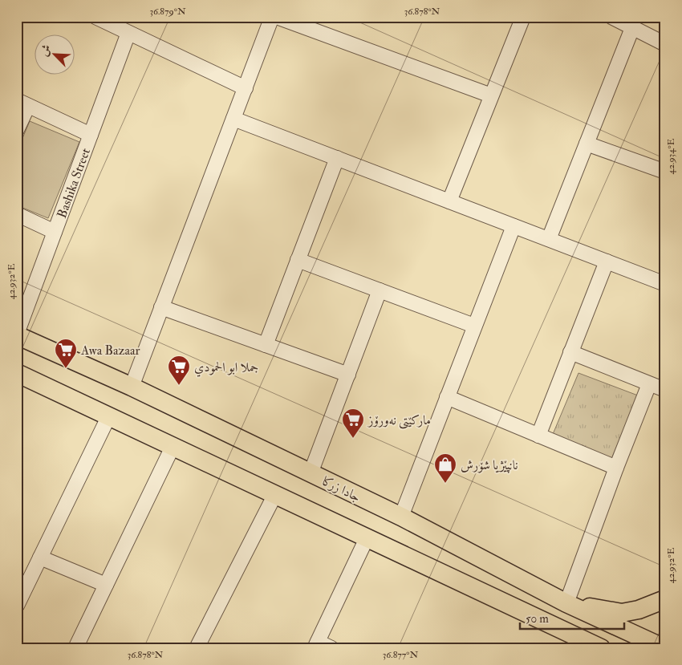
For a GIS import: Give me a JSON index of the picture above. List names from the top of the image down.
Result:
{
  "streets": {
    "main road": ["جادا زرکا"],
    "street": ["Bashika Street"]
  },
  "crossings": [
    ["Bashika Street", "جادا زرکا"]
  ],
  "places": {
    "supermarket": ["Awa Bazaar", "جملا ابو الحمودي", "مارکێتی نەورۆز"],
    "shop": ["نانپێژیا شۆرش"]
  },
  "scale_bar": "50 m",
  "north": "top left",
  "coordinates": [
    "36.879°N",
    "36.878°N",
    "42.934°E",
    "42.932°E",
    "36.877°N"
  ]
}
